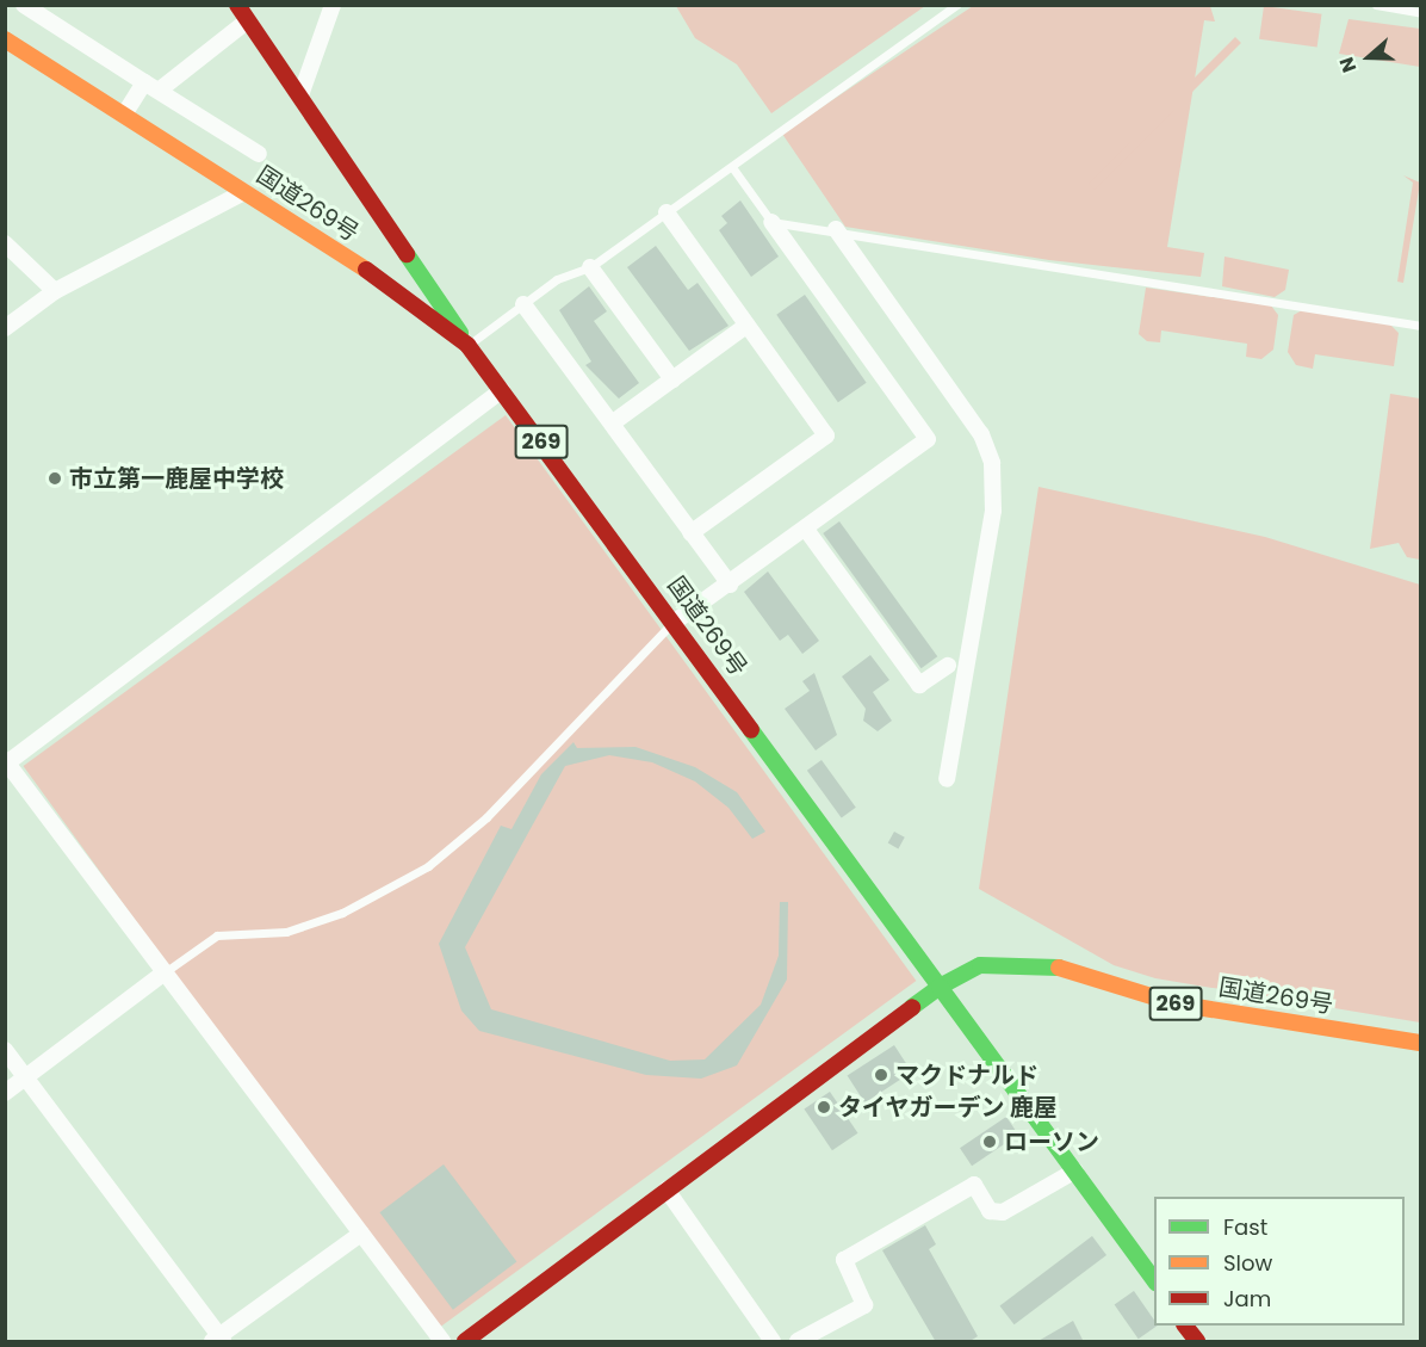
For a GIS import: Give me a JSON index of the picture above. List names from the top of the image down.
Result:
{
  "streets": {
    "main road": ["国道269号", "269"]
  },
  "places": [
    "市立第一鹿屋中学校",
    "マクドナルド",
    "タイヤガーデン 鹿屋",
    "ローソン"
  ],
  "legend": ["Fast", "Slow", "Jam"],
  "north": "left"
}
